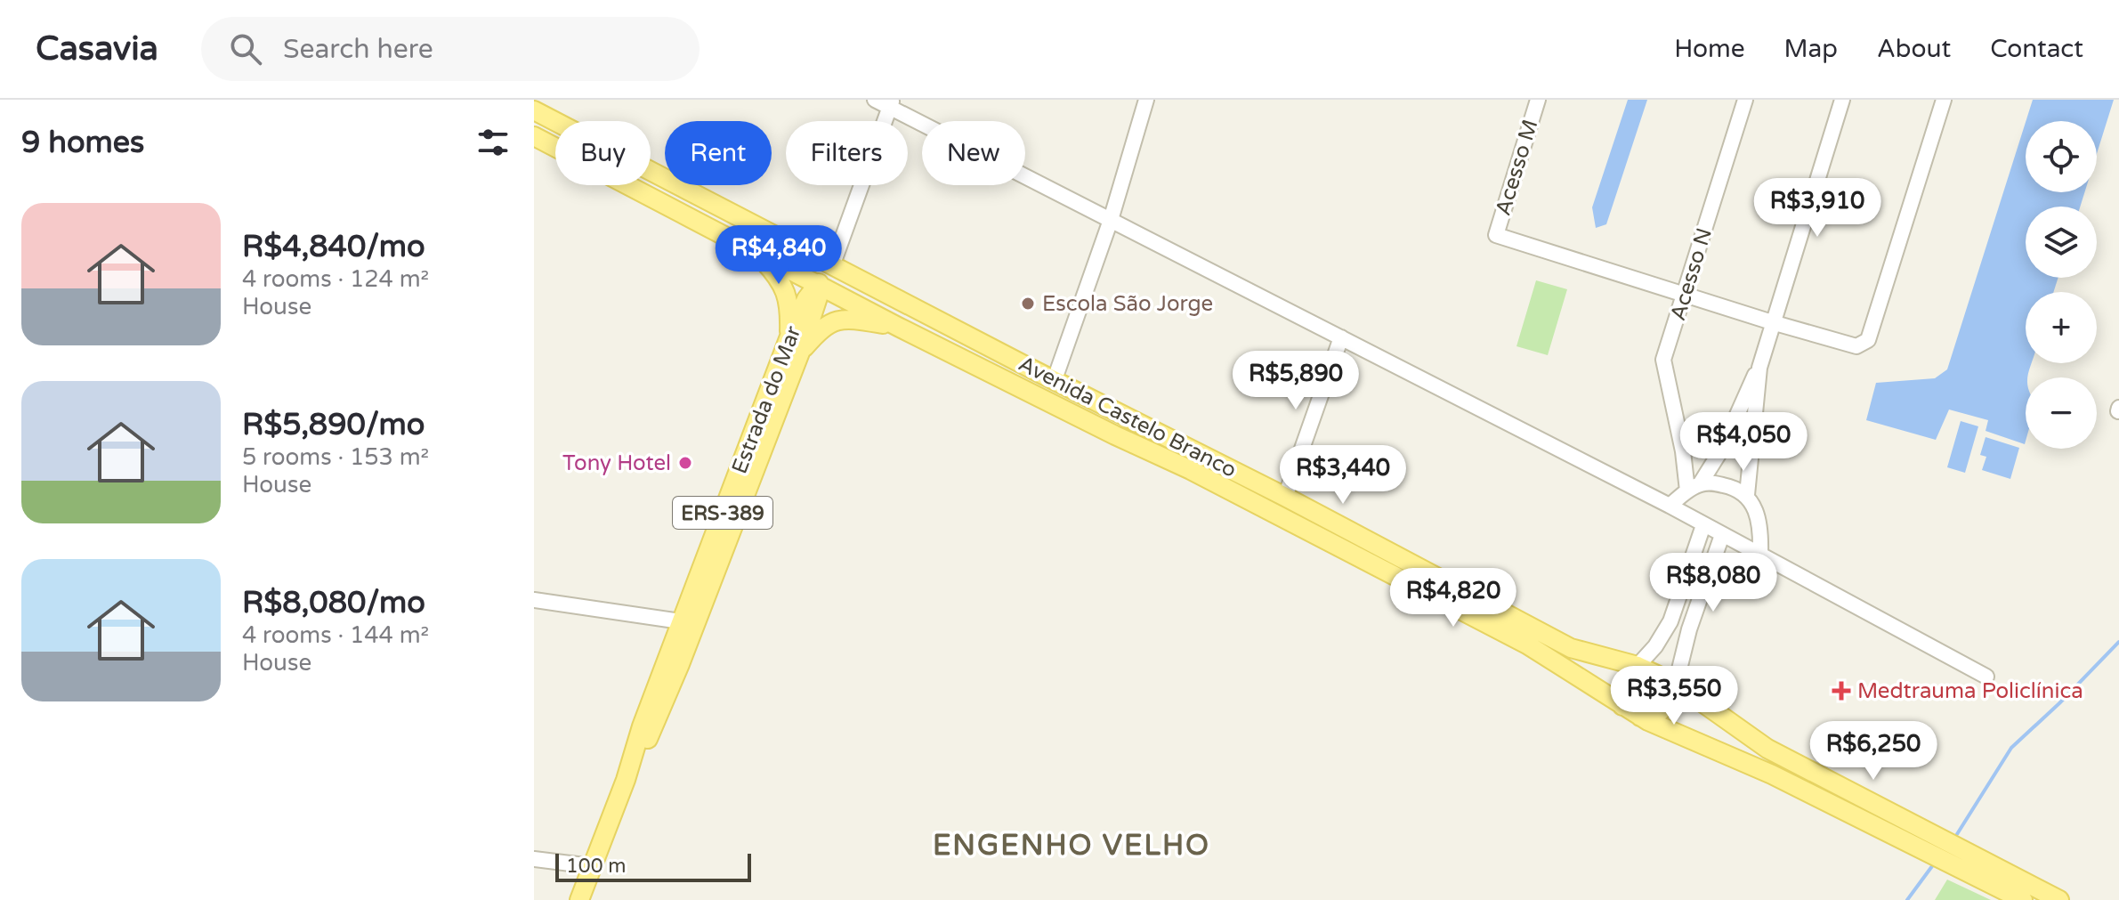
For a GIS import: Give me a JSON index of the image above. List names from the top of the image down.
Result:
{
  "streets": {
    "main road": ["Estrada do Mar", "Avenida Castelo Branco", "ERS-389"],
    "street": ["Acesso M", "Acesso N"]
  },
  "crossings": [
    ["Acesso M", "Acesso N"],
    ["Estrada do Mar", "Avenida Castelo Branco"]
  ],
  "districts": ["ENGENHO VELHO"],
  "places": {
    "other": ["Escola São Jorge", "Tony Hotel"],
    "health": ["Medtrauma Policlínica"]
  },
  "scale_bar": "100 m",
  "page": {
    "header": "Casavia",
    "search": "Search here",
    "nav": [
      "Home",
      "Map",
      "About",
      "Contact"
    ],
    "heading": "9 homes",
    "map_buttons": ["+", "−"],
    "chip": [
      "Buy",
      "Rent",
      "Filters",
      "New"
    ],
    "price": [
      "R$3,910",
      "R$4,840",
      "R$5,890",
      "R$4,050",
      "R$3,440",
      "R$8,080",
      "R$4,820",
      "R$3,550",
      "R$6,250"
    ],
    "list": [
      {
        "name": "R$4,840/mo",
        "note": "4 rooms · 124 m² · House"
      },
      {
        "name": "R$5,890/mo",
        "note": "5 rooms · 153 m² · House"
      },
      {
        "name": "R$8,080/mo",
        "note": "4 rooms · 144 m² · House"
      }
    ],
    "scale": "100 m"
  }
}
